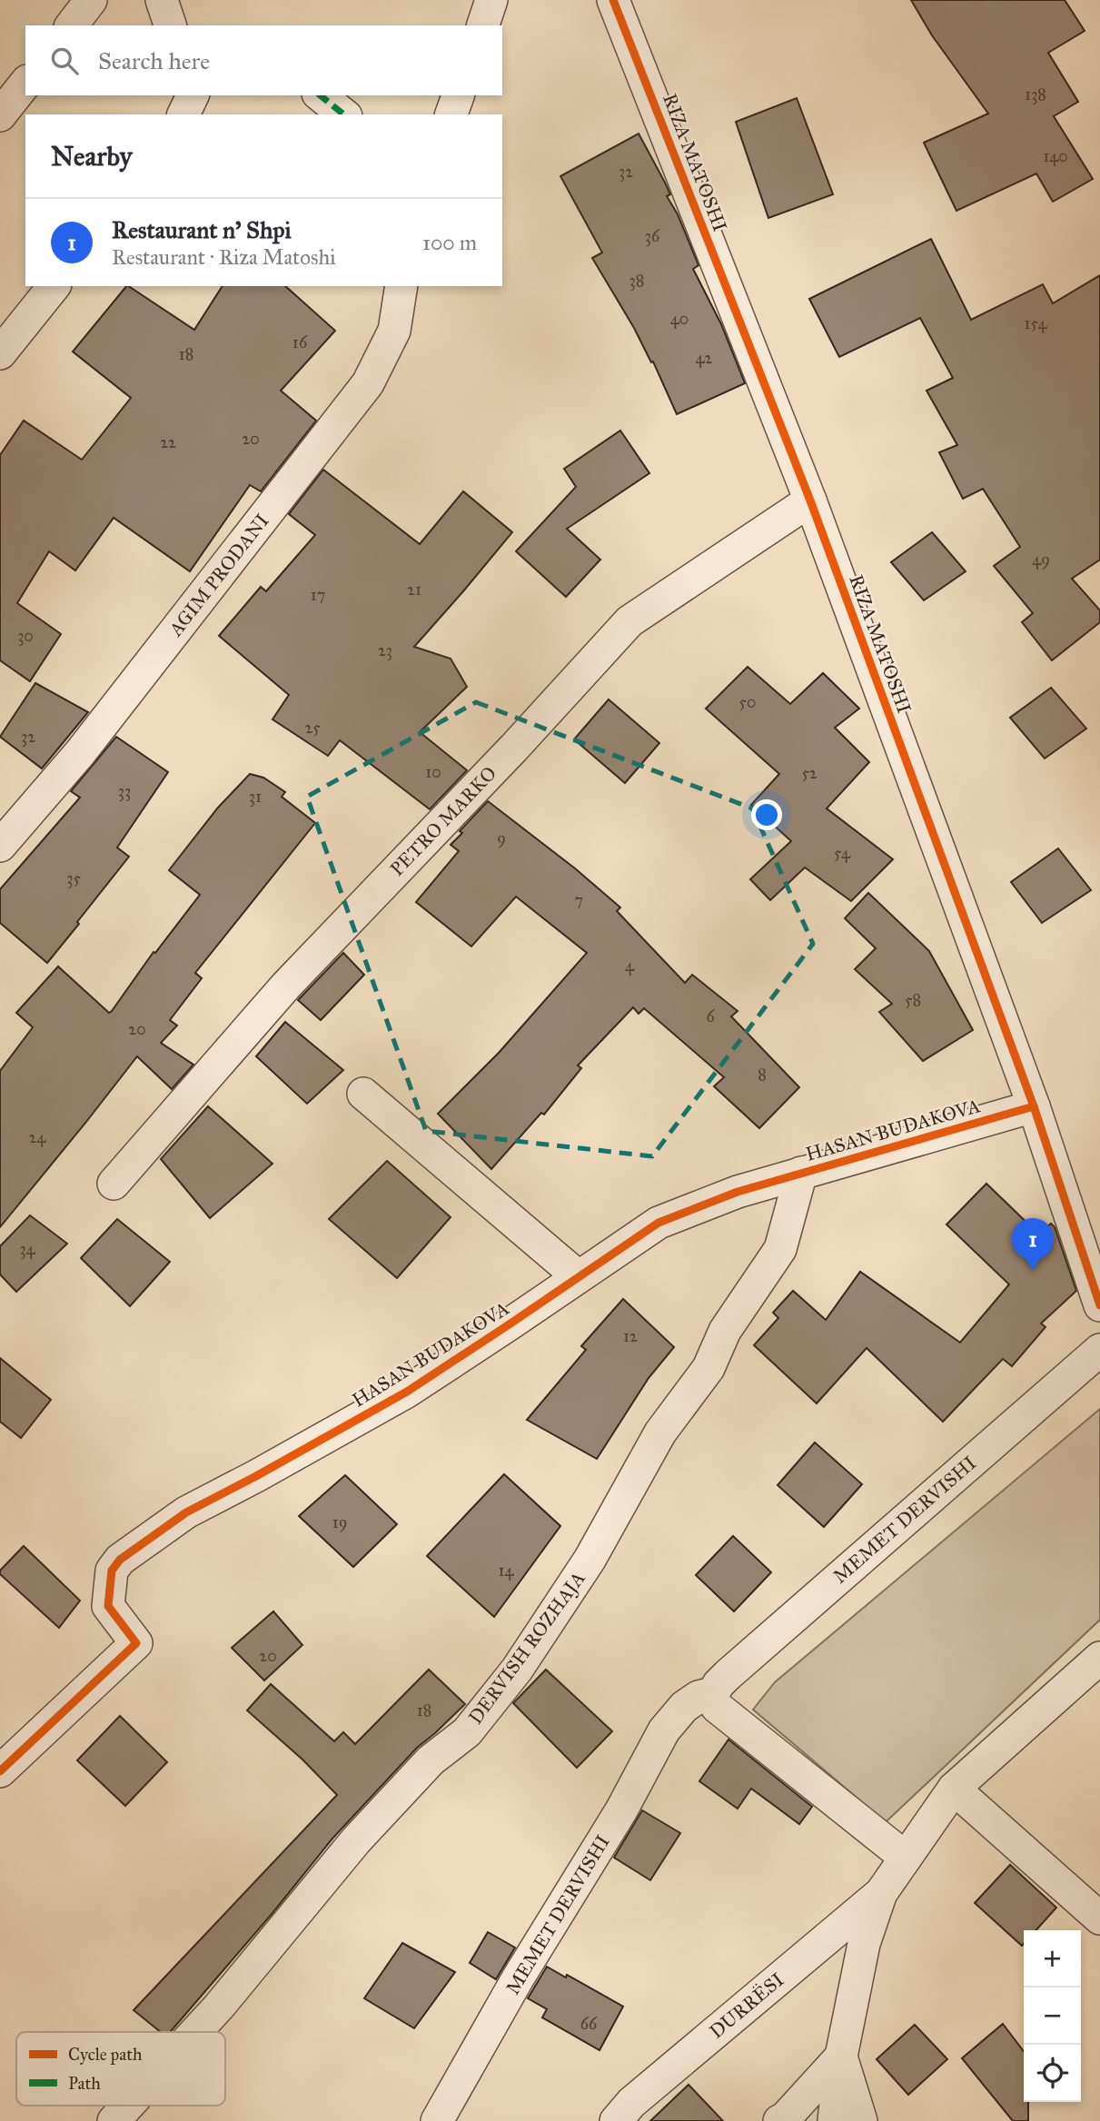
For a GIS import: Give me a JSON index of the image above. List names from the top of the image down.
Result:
{
  "streets": {
    "street": [
      "RIZA MATOSHI",
      "AGIM PRODANI",
      "PETRO MARKO",
      "HASAN BUDAKOVA",
      "MEMET DERVISHI",
      "DERVISH ROZHAJA",
      "DURRËSI"
    ]
  },
  "crossings": [
    ["RIZA MATOSHI", "PETRO MARKO"],
    ["RIZA MATOSHI", "HASAN BUDAKOVA"],
    ["HASAN BUDAKOVA", "DERVISH ROZHAJA"]
  ],
  "house_numbers": [
    "138",
    "140",
    "32",
    "36",
    "38",
    "40",
    "154",
    "16",
    "18",
    "42",
    "20",
    "22",
    "49",
    "21",
    "17",
    "30",
    "23",
    "50",
    "25",
    "32",
    "10",
    "52",
    "33",
    "31",
    "9",
    "54",
    "35",
    "7",
    "4",
    "58",
    "6",
    "20",
    "8",
    "24",
    "34",
    "12",
    "19",
    "14",
    "20",
    "18",
    "66"
  ],
  "legend": ["Cycle path", "Path"],
  "page": {
    "search": "Search here",
    "heading": "Nearby",
    "list": [
      {
        "mark": "1",
        "name": "Restaurant n' Shpi",
        "note": "Restaurant · Riza Matoshi",
        "value": "100 m"
      }
    ],
    "pins": "1",
    "map_buttons": ["+", "−"]
  }
}
